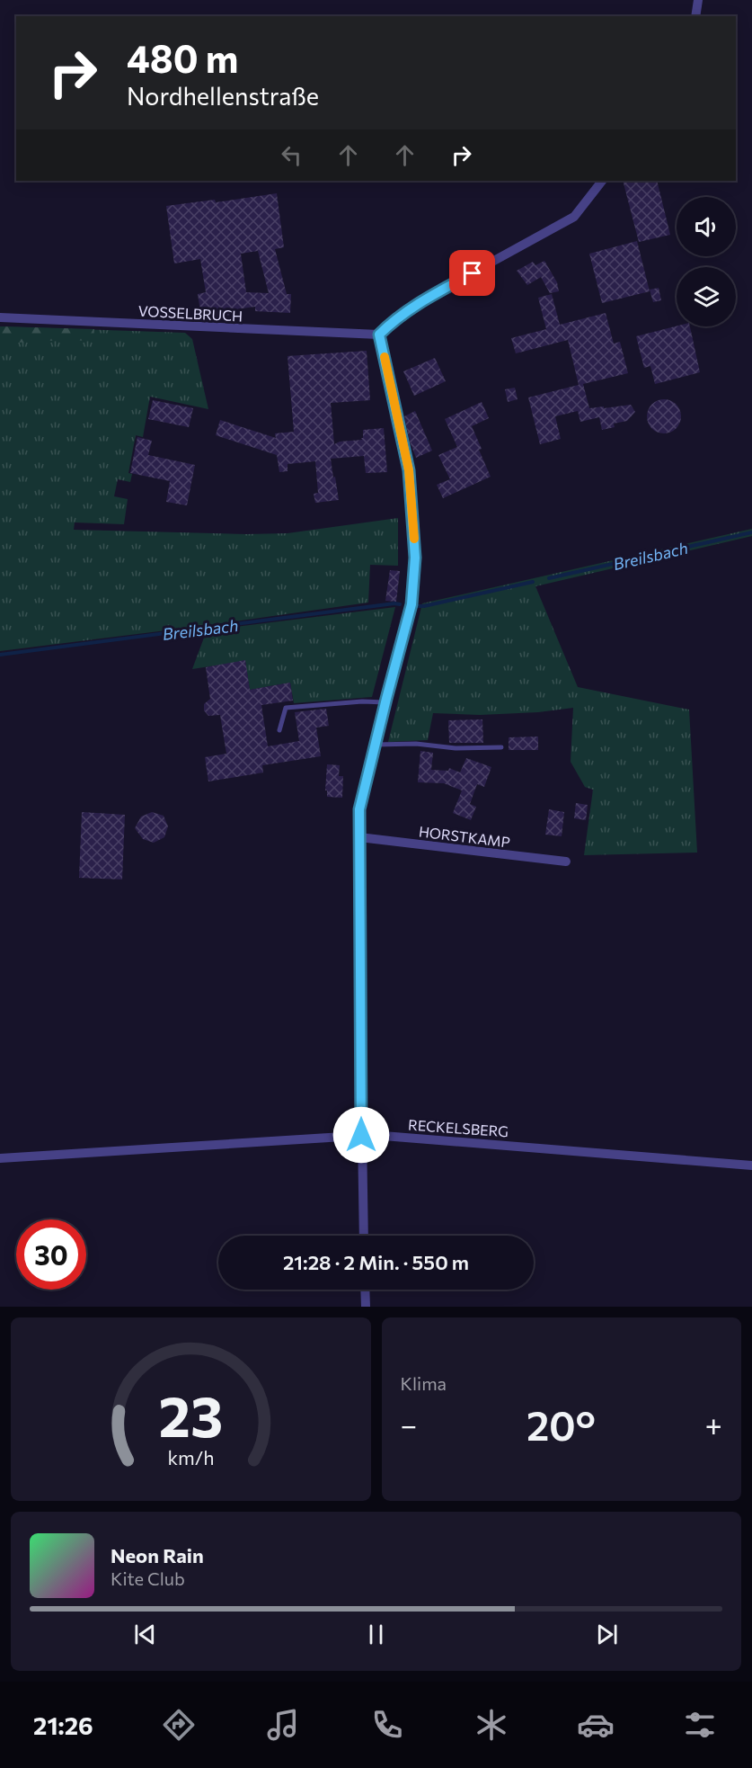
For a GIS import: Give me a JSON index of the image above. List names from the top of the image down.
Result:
{
  "streets": {
    "street": ["VOSSELBRUCH", "HORSTKAMP", "RECKELSBERG"]
  },
  "water": ["Breilsbach"],
  "page": {
    "turn": ["480 m", "Nordhellenstraße"],
    "limit": "30",
    "trip": "21:28 · 2 Min. · 550 m",
    "tile": "Klima",
    "heat": ["−", "20°", "+"],
    "song": ["Neon Rain", "Kite Club"],
    "tabs": "21:26",
    "gauge": ["23", "km/h"]
  }
}
